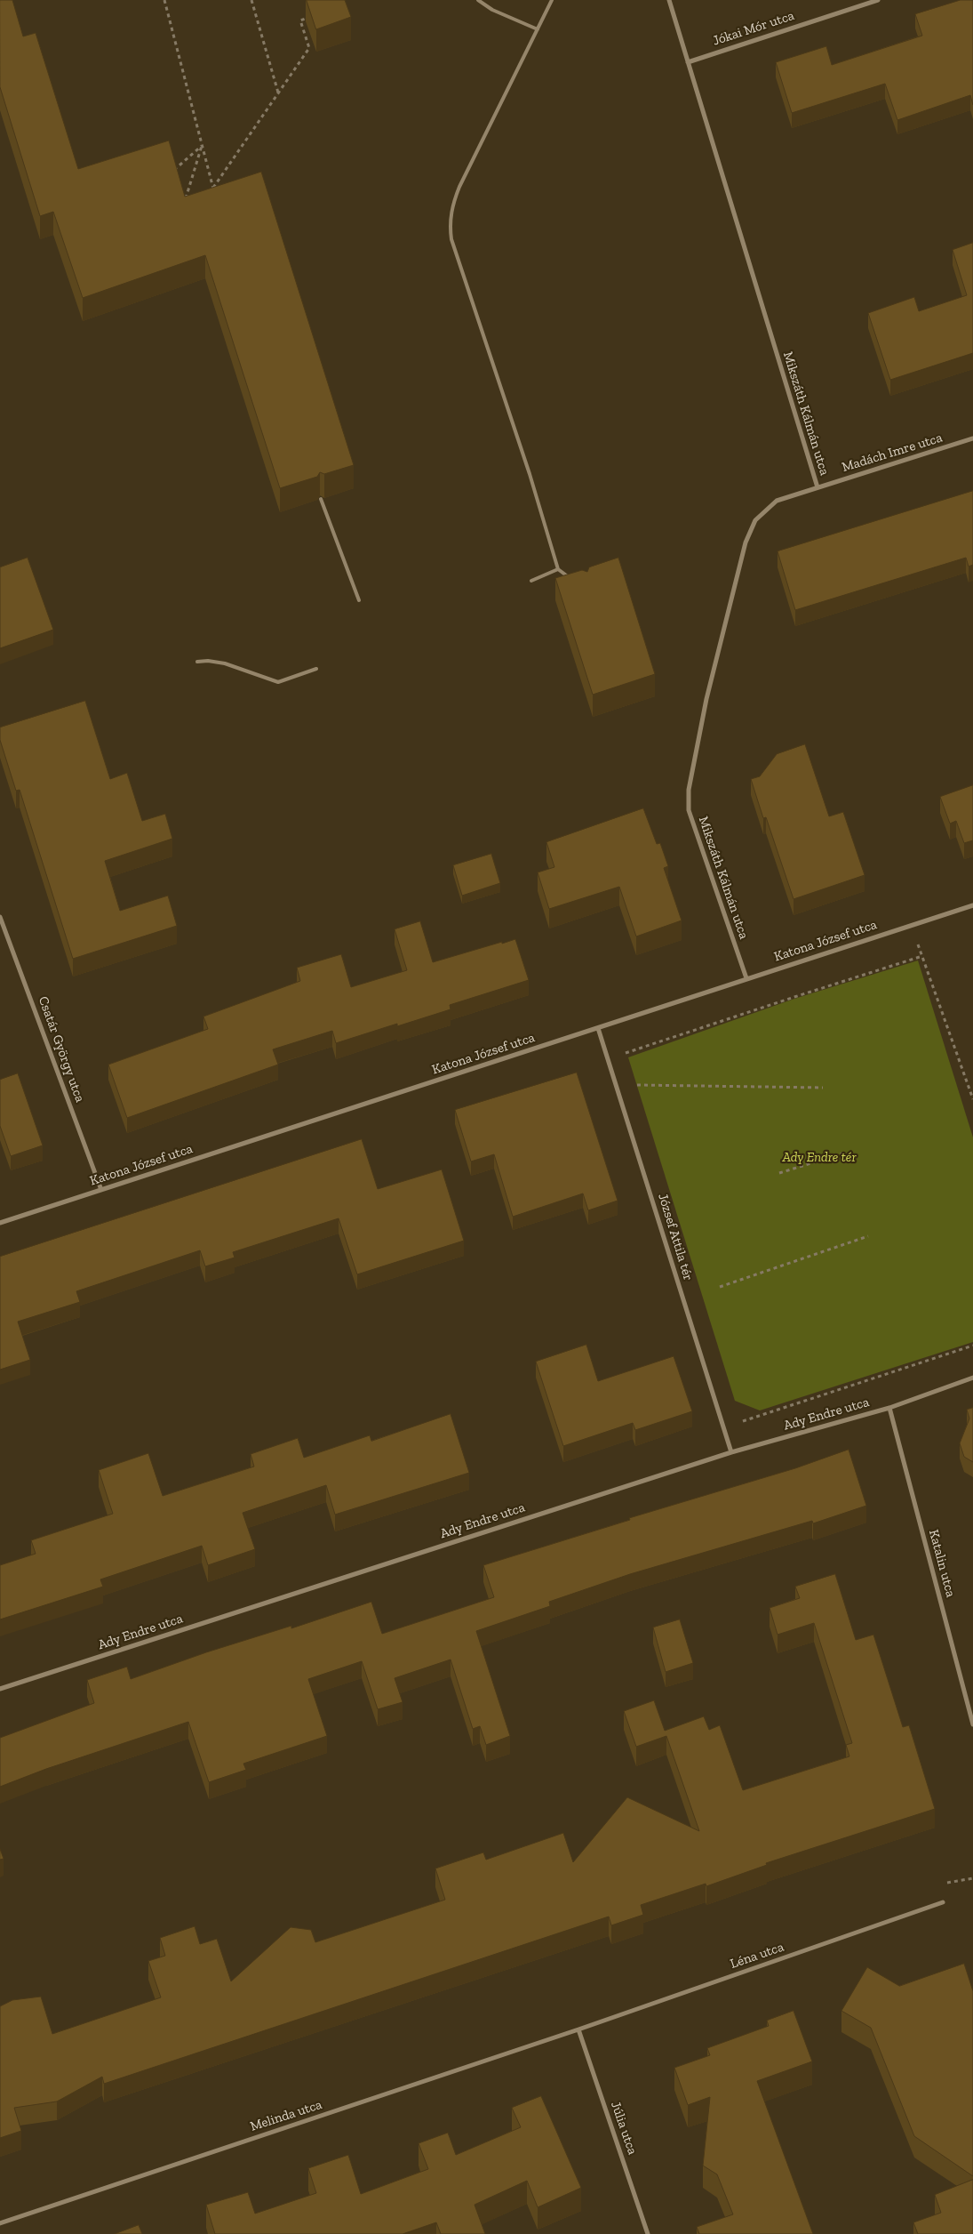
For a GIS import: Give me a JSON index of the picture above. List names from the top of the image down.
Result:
{
  "streets": {
    "street": [
      "Jókai Mór utca",
      "Mikszáth Kálmán utca",
      "Madách Imre utca",
      "Katona József utca",
      "Csatár György utca",
      "József Attila tér",
      "Ady Endre utca",
      "Katalin utca",
      "Léna utca",
      "Melinda utca",
      "Júlia utca"
    ]
  },
  "crossings": [
    ["Jókai Mór utca", "Mikszáth Kálmán utca"],
    ["Mikszáth Kálmán utca", "Madách Imre utca"],
    ["Mikszáth Kálmán utca", "Katona József utca"],
    ["Katona József utca", "Csatár György utca"],
    ["Katona József utca", "József Attila tér"],
    ["József Attila tér", "Ady Endre utca"],
    ["Ady Endre utca", "Katalin utca"],
    ["Léna utca", "Melinda utca"],
    ["Léna utca", "Júlia utca"],
    ["Melinda utca", "Júlia utca"]
  ],
  "parks": ["Ady Endre tér"]
}
